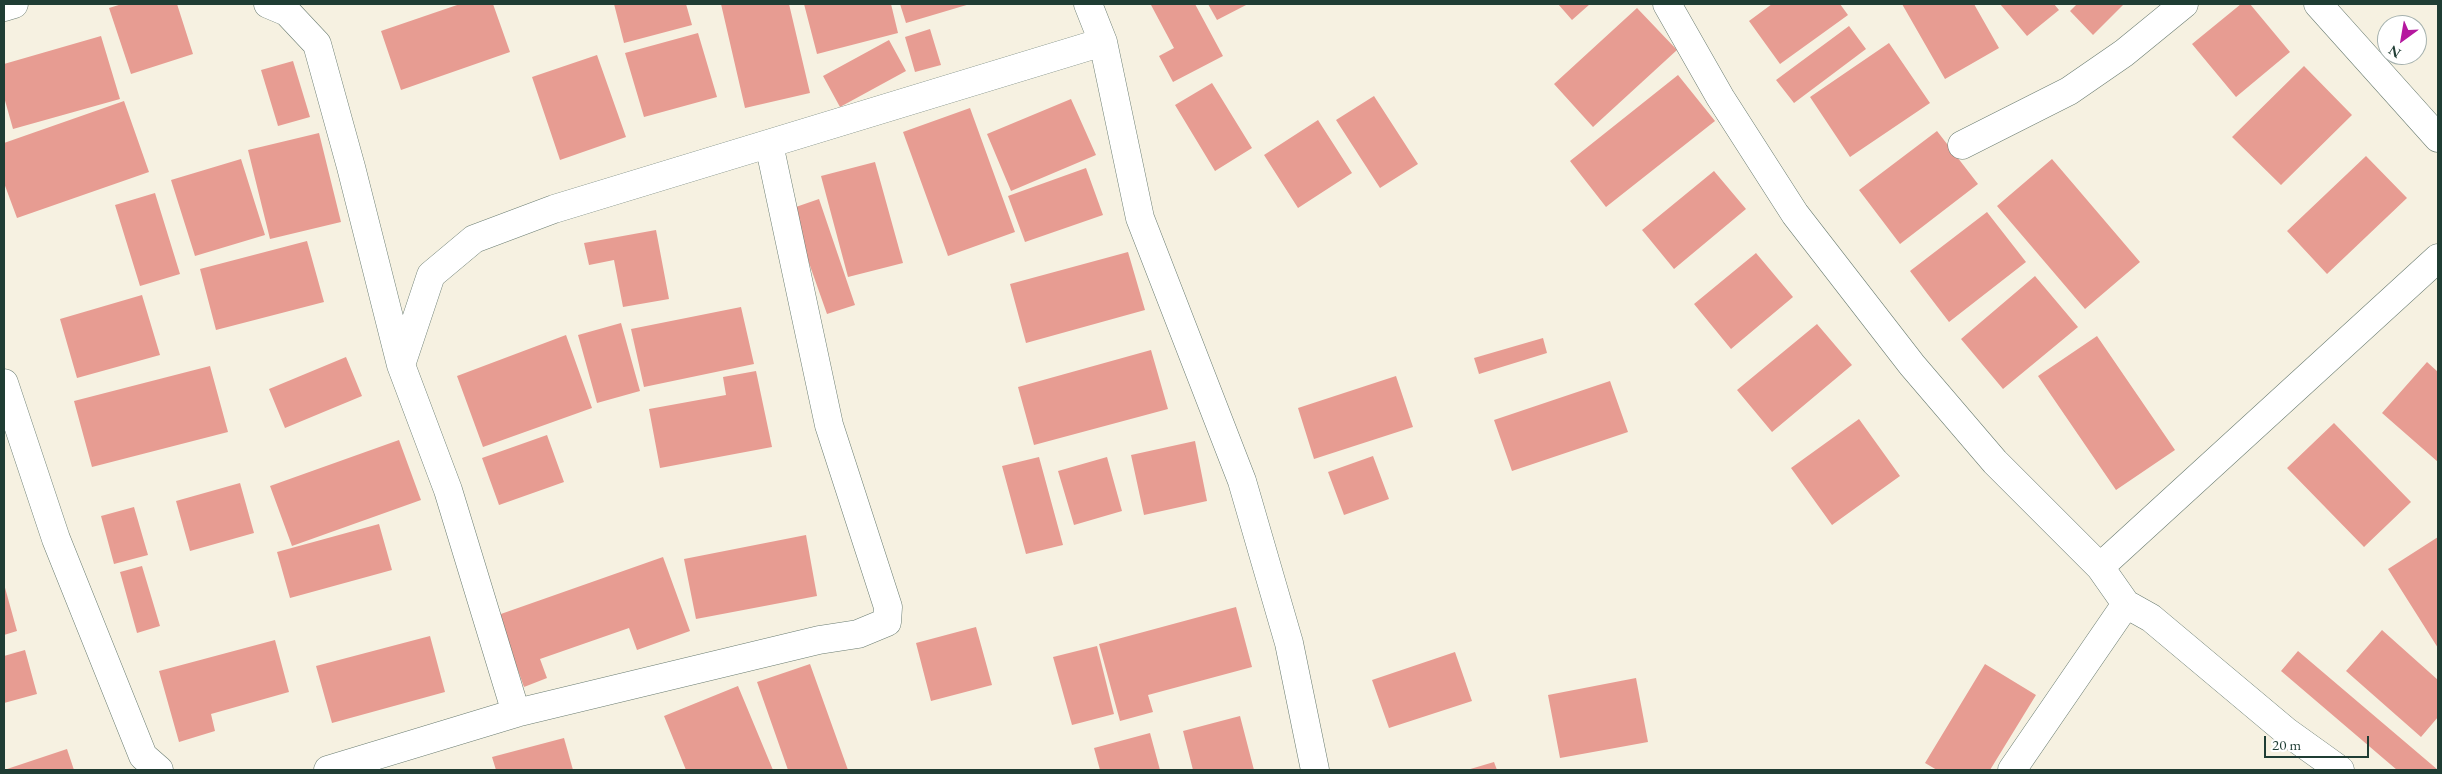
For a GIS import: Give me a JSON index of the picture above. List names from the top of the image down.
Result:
{
  "scale_bar": "20 m",
  "north": "bottom left"
}
